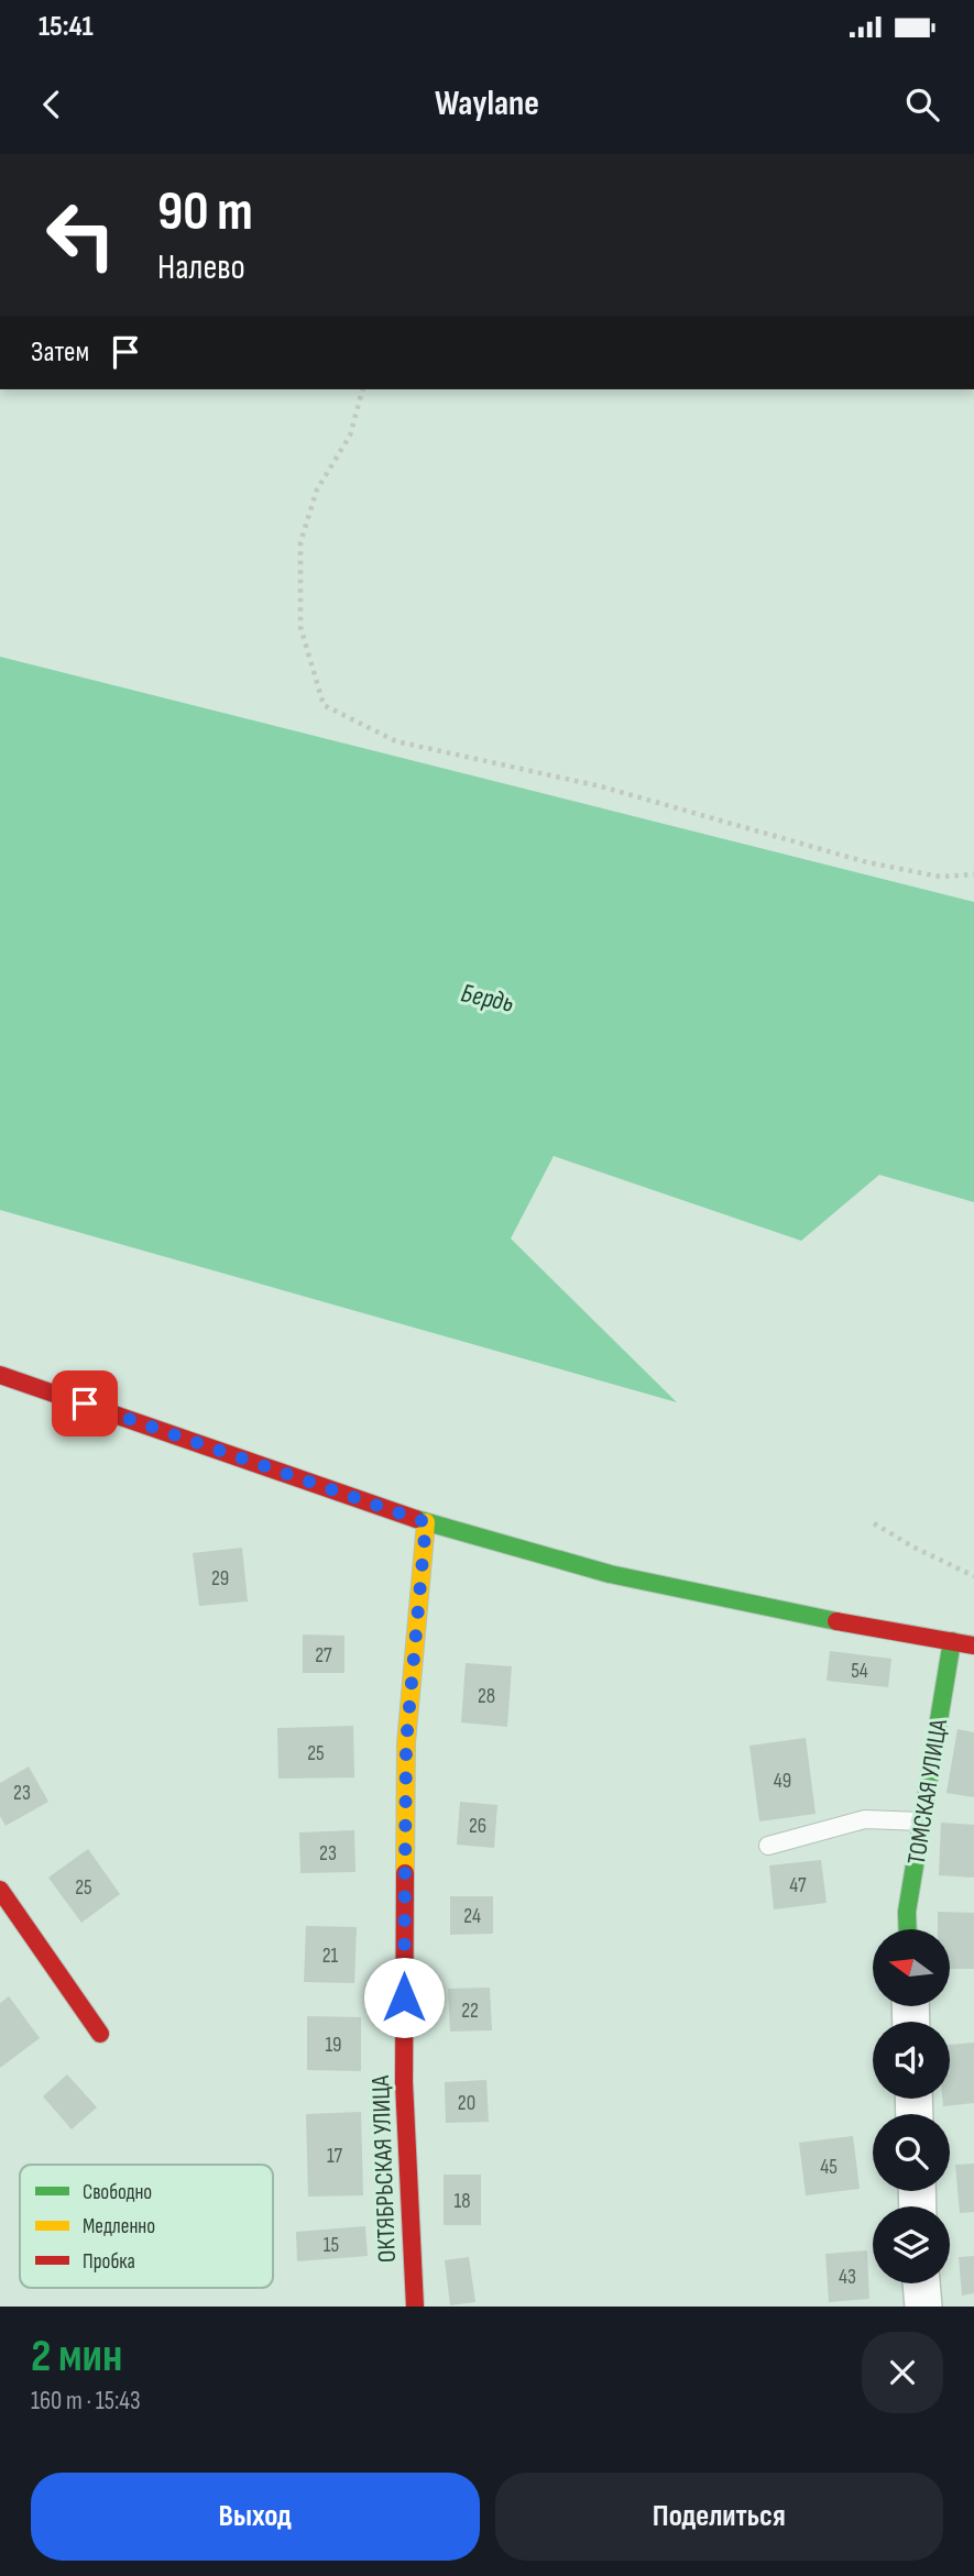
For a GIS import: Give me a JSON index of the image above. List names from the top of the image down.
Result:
{
  "streets": {
    "street": ["ТОМСКАЯ УЛИЦА", "ОКТЯБРЬСКАЯ УЛИЦА"]
  },
  "water": ["Бердь"],
  "house_numbers": [
    "29",
    "27",
    "54",
    "28",
    "25",
    "49",
    "23",
    "26",
    "23",
    "47",
    "25",
    "24",
    "21",
    "22",
    "19",
    "20",
    "17",
    "45",
    "18",
    "15",
    "43"
  ],
  "legend": ["Свободно", "Медленно", "Пробка"],
  "north": "left",
  "page": {
    "status": "15:41",
    "header": "Waylane",
    "turn": ["90 m", "Налево"],
    "then": "Затем",
    "heading": ["2 мин", "160 m · 15:43"],
    "buttons": ["Выход", "Поделиться"]
  }
}
